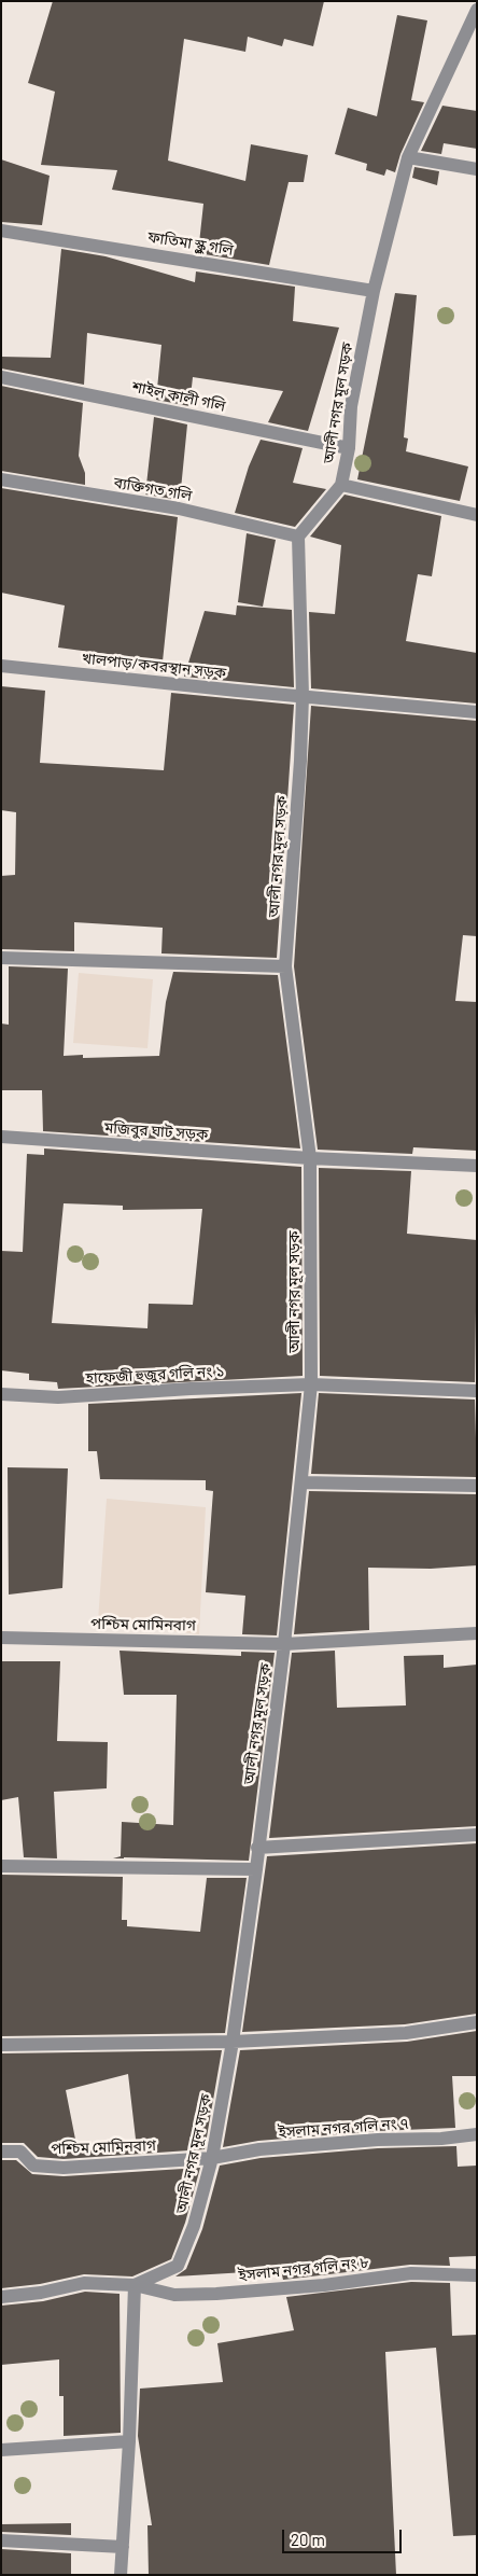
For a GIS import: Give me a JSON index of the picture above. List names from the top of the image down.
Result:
{
  "streets": {
    "street": [
      "ফাতিমা স্কুল গলি",
      "শাইল কালী গলি",
      "আলী নগর মূল সড়ক",
      "ব্যক্তিগত গলি",
      "খালপাড়/কবরস্থান সড়ক",
      "মজিবুর ঘাট সড়ক",
      "হাফেজী হুজুর গলি নং ১",
      "পশ্চিম মোমিনবাগ",
      "ইসলাম নগর গলি নং ৭",
      "ইসলাম নগর গলি নং ৮"
    ]
  },
  "crossings": [
    ["ফাতিমা স্কুল গলি", "আলী নগর মূল সড়ক"],
    ["শাইল কালী গলি", "আলী নগর মূল সড়ক"],
    ["আলী নগর মূল সড়ক", "ব্যক্তিগত গলি"],
    ["আলী নগর মূল সড়ক", "খালপাড়/কবরস্থান সড়ক"],
    ["আলী নগর মূল সড়ক", "মজিবুর ঘাট সড়ক"],
    ["আলী নগর মূল সড়ক", "হাফেজী হুজুর গলি নং ১"],
    ["আলী নগর মূল সড়ক", "পশ্চিম মোমিনবাগ"],
    ["আলী নগর মূল সড়ক", "ইসলাম নগর গলি নং ৭"],
    ["আলী নগর মূল সড়ক", "ইসলাম নগর গলি নং ৮"],
    ["পশ্চিম মোমিনবাগ", "ইসলাম নগর গলি নং ৭"]
  ],
  "scale_bar": "20 m"
}
